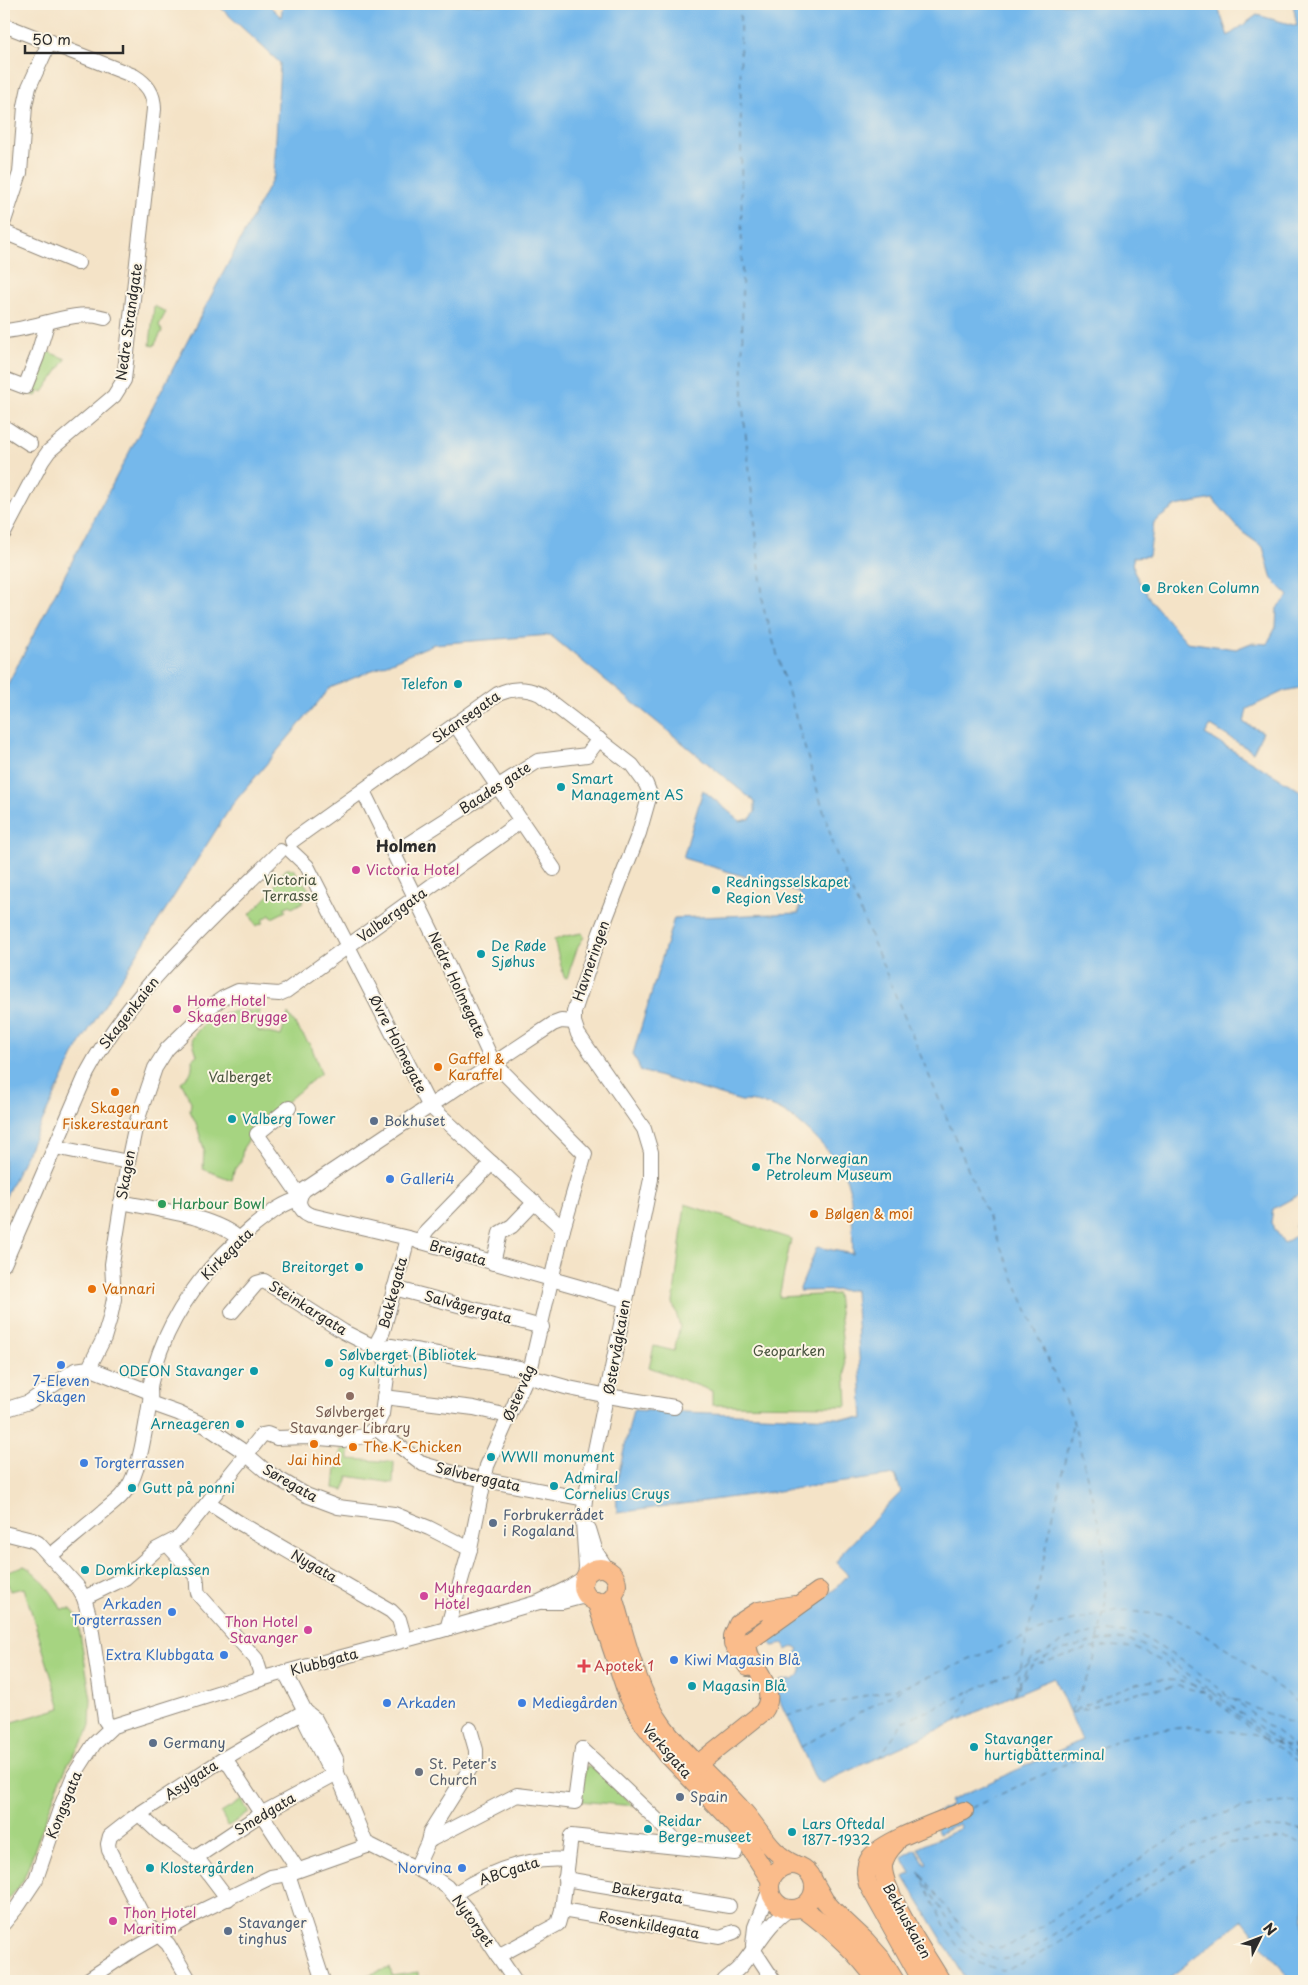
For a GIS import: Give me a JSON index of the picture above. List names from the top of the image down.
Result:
{
  "streets": {
    "main road": ["Verksgata", "Bekhuskaien"],
    "street": [
      "Nedre Strandgate",
      "Skansegata",
      "Baades gate",
      "Valberggata",
      "Havneringen",
      "Nedre Holmegate",
      "Skagenkaien",
      "Øvre Holmegate",
      "Skagen",
      "Breigata",
      "Kirkegata",
      "Bakkegata",
      "Salvågergata",
      "Steinkargata",
      "Østervågkaien",
      "Østervåg",
      "Sølvberggata",
      "Søregata",
      "Nygata",
      "Klubbgata",
      "Asylgata",
      "Kongsgata",
      "Smedgata",
      "ABCgata",
      "Bakergata",
      "Nytorget",
      "Rosenkildegata"
    ]
  },
  "crossings": [
    ["Skansegata", "Baades gate"],
    ["Skansegata", "Havneringen"],
    ["Skansegata", "Nedre Holmegate"],
    ["Skansegata", "Skagenkaien"],
    ["Skansegata", "Øvre Holmegate"],
    ["Baades gate", "Nedre Holmegate"],
    ["Valberggata", "Nedre Holmegate"],
    ["Valberggata", "Øvre Holmegate"],
    ["Valberggata", "Skagen"],
    ["Havneringen", "Kirkegata"],
    ["Havneringen", "Østervågkaien"],
    ["Nedre Holmegate", "Kirkegata"],
    ["Nedre Holmegate", "Østervåg"],
    ["Skagenkaien", "Øvre Holmegate"],
    ["Øvre Holmegate", "Kirkegata"],
    ["Øvre Holmegate", "Bakkegata"],
    ["Øvre Holmegate", "Østervåg"],
    ["Skagen", "Søregata"],
    ["Breigata", "Kirkegata"],
    ["Breigata", "Bakkegata"],
    ["Breigata", "Østervågkaien"],
    ["Breigata", "Østervåg"],
    ["Kirkegata", "Østervågkaien"],
    ["Kirkegata", "Søregata"],
    ["Bakkegata", "Salvågergata"],
    ["Bakkegata", "Steinkargata"],
    ["Salvågergata", "Østervåg"],
    ["Steinkargata", "Østervågkaien"],
    ["Steinkargata", "Østervåg"],
    ["Østervågkaien", "Sølvberggata"],
    ["Østervågkaien", "Klubbgata"],
    ["Østervågkaien", "Verksgata"],
    ["Østervåg", "Sølvberggata"],
    ["Østervåg", "Søregata"],
    ["Østervåg", "Klubbgata"],
    ["Nygata", "Klubbgata"],
    ["Klubbgata", "Verksgata"],
    ["Klubbgata", "Kongsgata"],
    ["ABCgata", "Nytorget"]
  ],
  "districts": ["Holmen"],
  "parks": ["Victoria Terrasse", "Valberget", "Geoparken"],
  "places": {
    "other": [
      "Broken Column",
      "Telefon",
      "Smart Management AS",
      "Victoria Hotel",
      "Redningsselskapet Region Vest",
      "De Røde Sjøhus",
      "Home Hotel Skagen Brygge",
      "Gaffel & Karaffel",
      "Skagen Fiskerestaurant",
      "Valberg Tower",
      "Bokhuset",
      "The Norwegian Petroleum Museum",
      "Galleri4",
      "Harbour Bowl",
      "Bølgen & moi",
      "Breitorget",
      "Vannari",
      "Sølvberget (Bibliotek og Kulturhus)",
      "7-Eleven Skagen",
      "ODEON Stavanger",
      "Sølvberget Stavanger Library",
      "Arneageren",
      "Jai hind",
      "The K-Chicken",
      "WWII monument",
      "Torgterrassen",
      "Admiral Cornelius Cruys",
      "Gutt på ponni",
      "Forbrukerrådet i Rogaland",
      "Domkirkeplassen",
      "Myhregaarden Hotel",
      "Arkaden Torgterrassen",
      "Thon Hotel Stavanger",
      "Extra Klubbgata",
      "Kiwi Magasin Blå",
      "Magasin Blå",
      "Arkaden",
      "Mediegården",
      "Germany",
      "Stavanger hurtigbåtterminal",
      "St. Peter's Church",
      "Spain",
      "Reidar Berge-museet",
      "Lars Oftedal 1877-1932",
      "Klostergården",
      "Norvina",
      "Thon Hotel Maritim",
      "Stavanger tinghus"
    ],
    "health": ["Apotek 1"]
  },
  "scale_bar": "50 m",
  "north": "top right"
}
